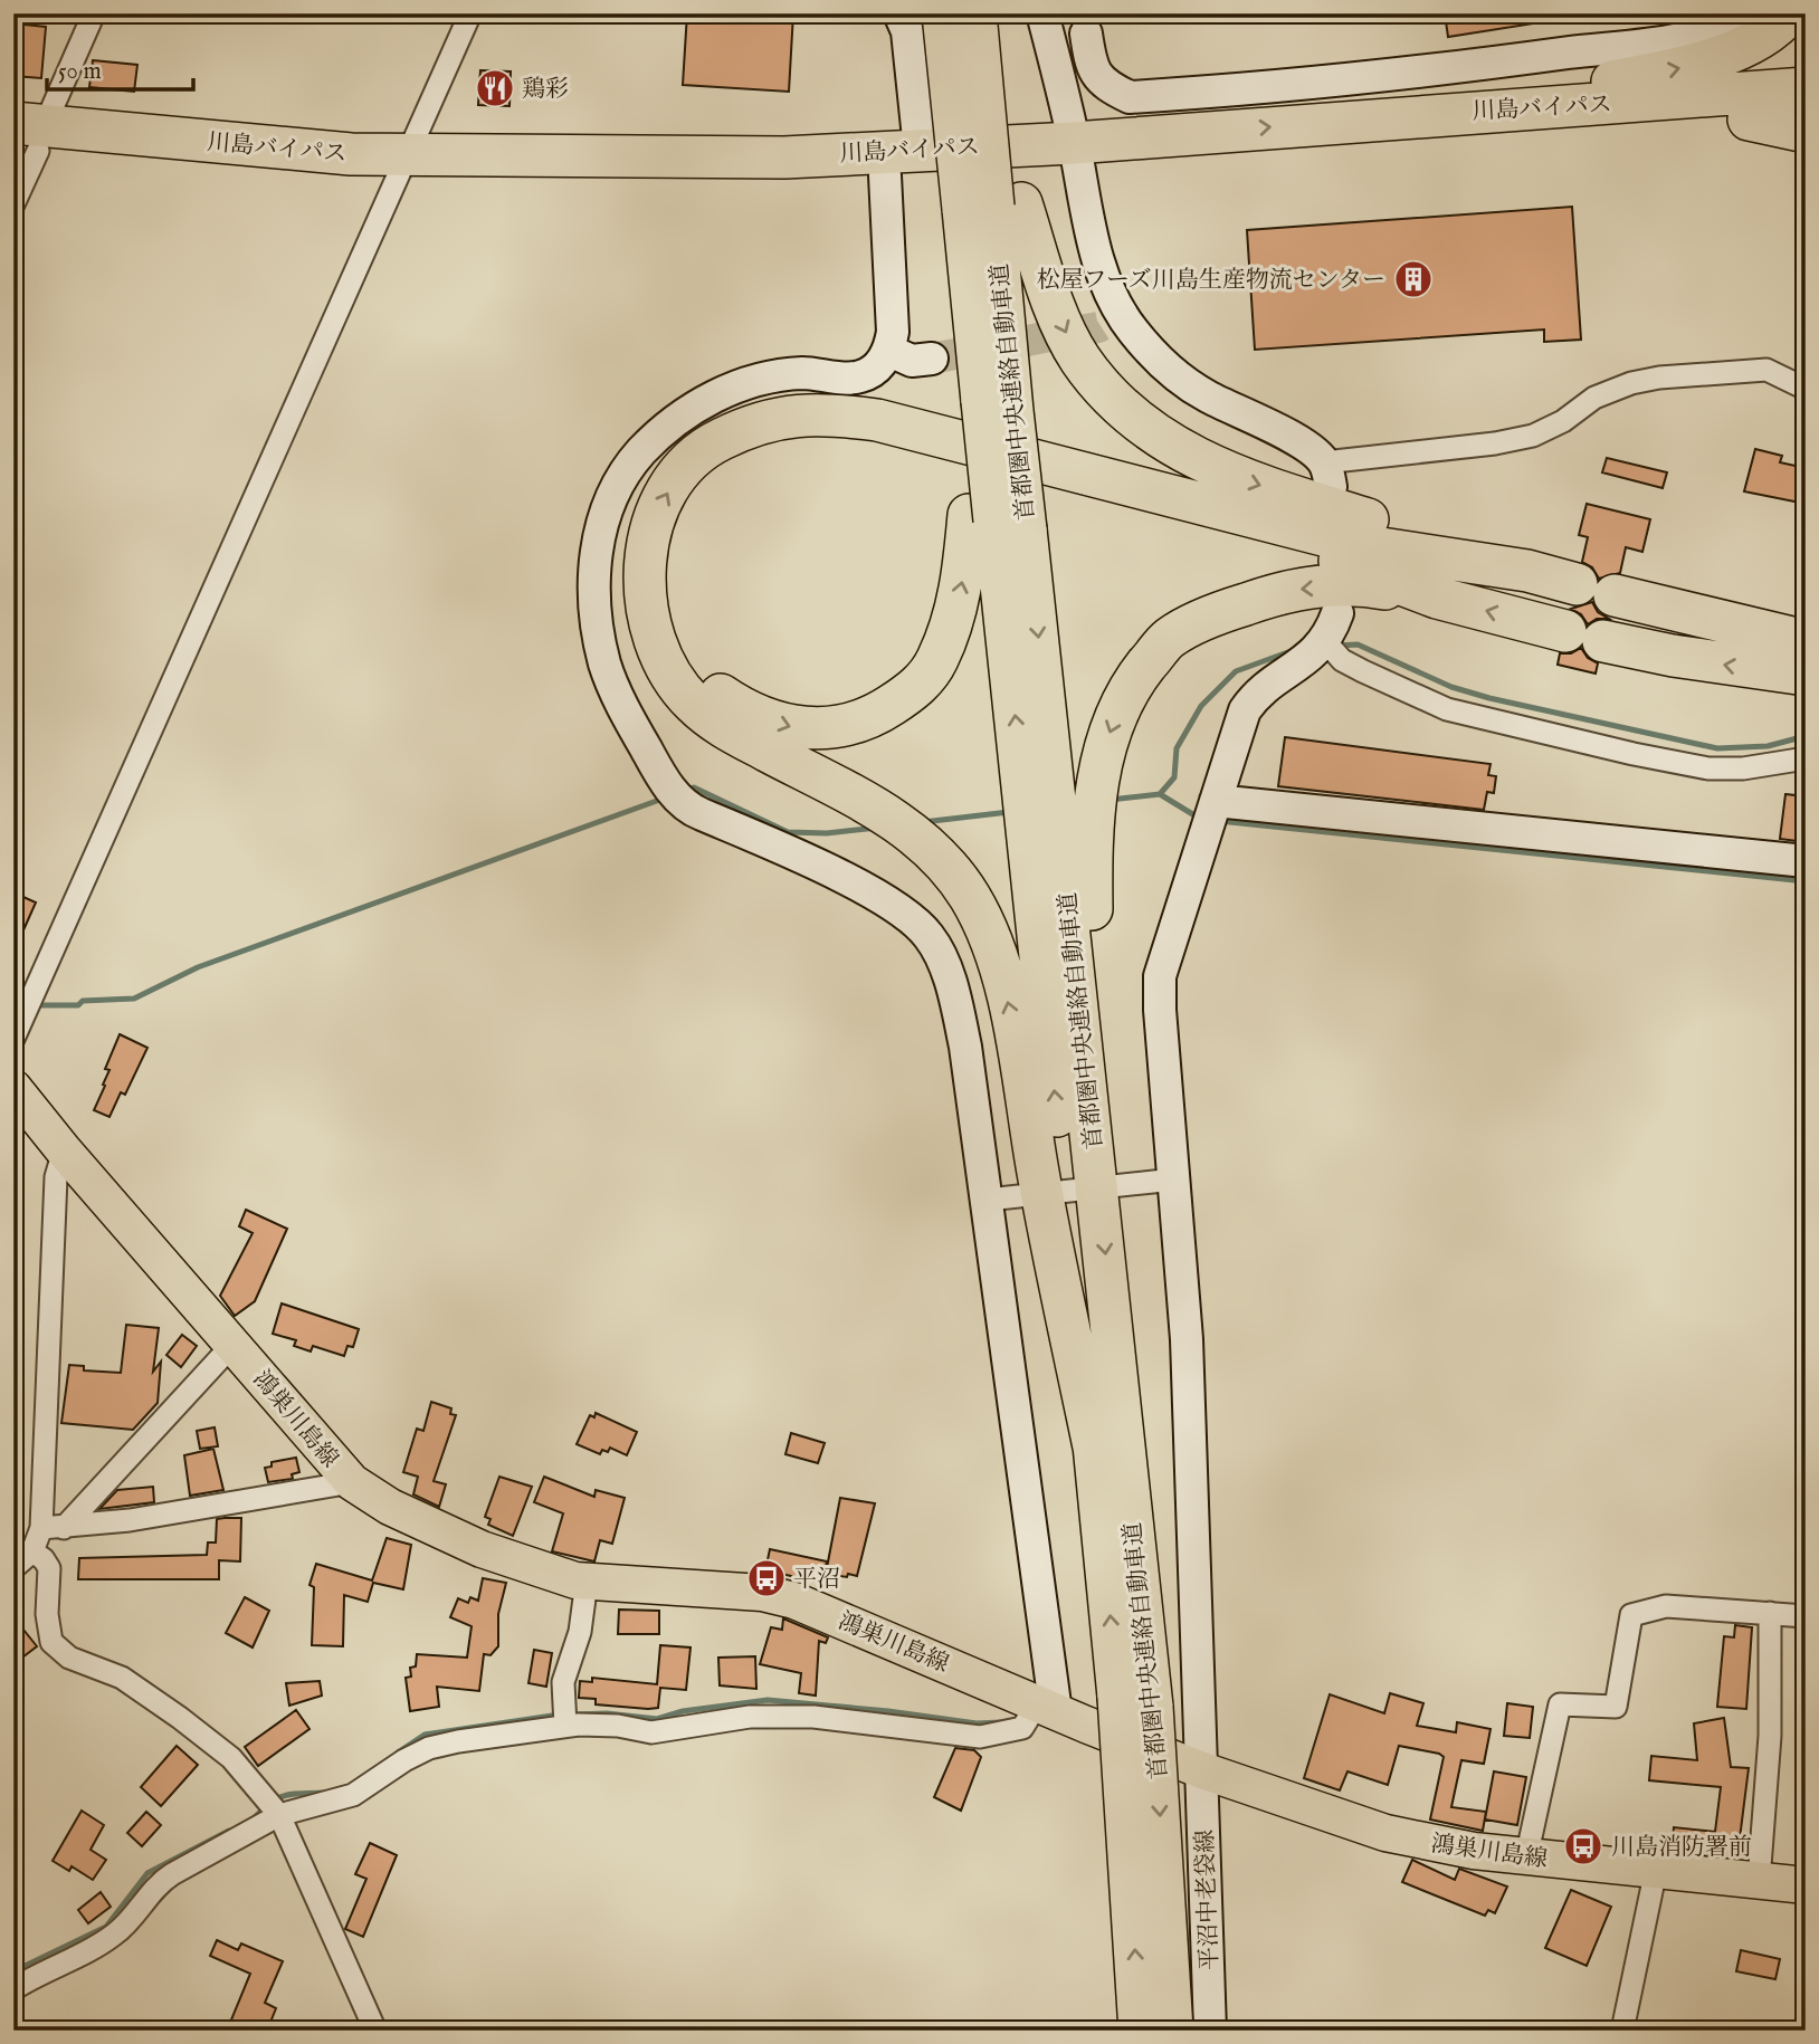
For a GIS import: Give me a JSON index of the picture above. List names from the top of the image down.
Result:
{
  "streets": {
    "highway": ["川島バイパス", "首都圏中央連絡自動車道"],
    "main road": ["鴻巣川島線"],
    "street": ["平沼中老袋線"]
  },
  "crossings": [
    ["鴻巣川島線", "平沼中老袋線"]
  ],
  "places": {
    "restaurant": ["鶏彩"],
    "building": ["松屋フーズ川島生産物流センター"],
    "bus stop": ["平沼", "川島消防署前"]
  },
  "scale_bar": "50 m"
}
